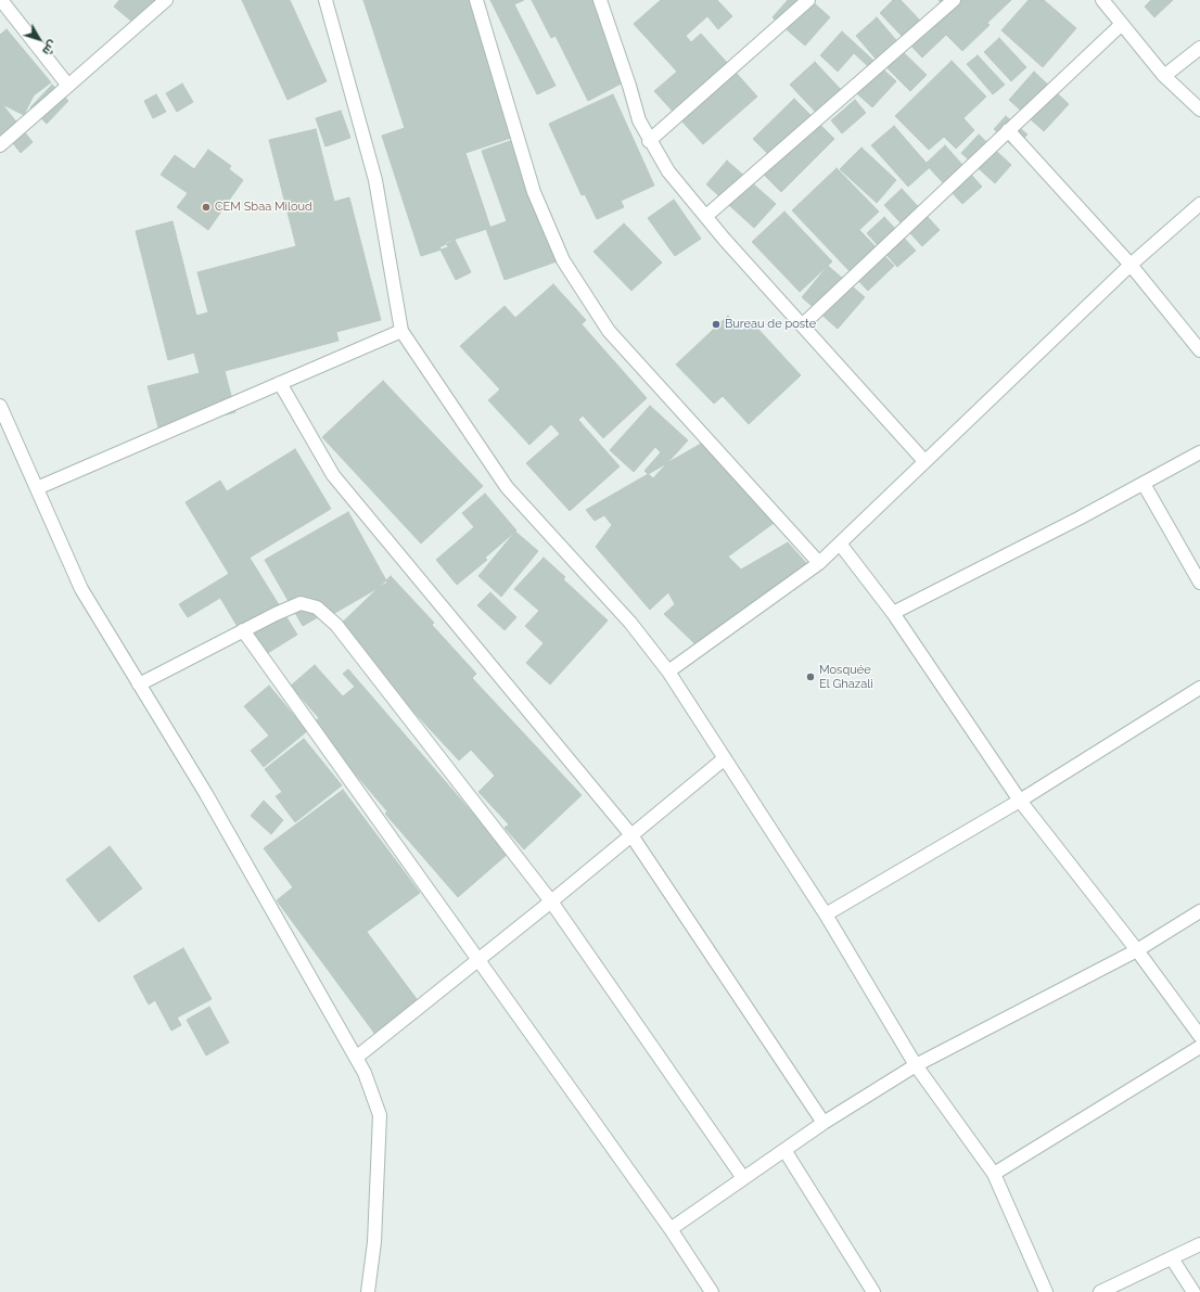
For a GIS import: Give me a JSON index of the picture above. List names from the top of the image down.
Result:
{
  "places": ["CEM Sbaa Miloud", "Bureau de poste", "Mosquée El Ghazali"],
  "north": "bottom right"
}
